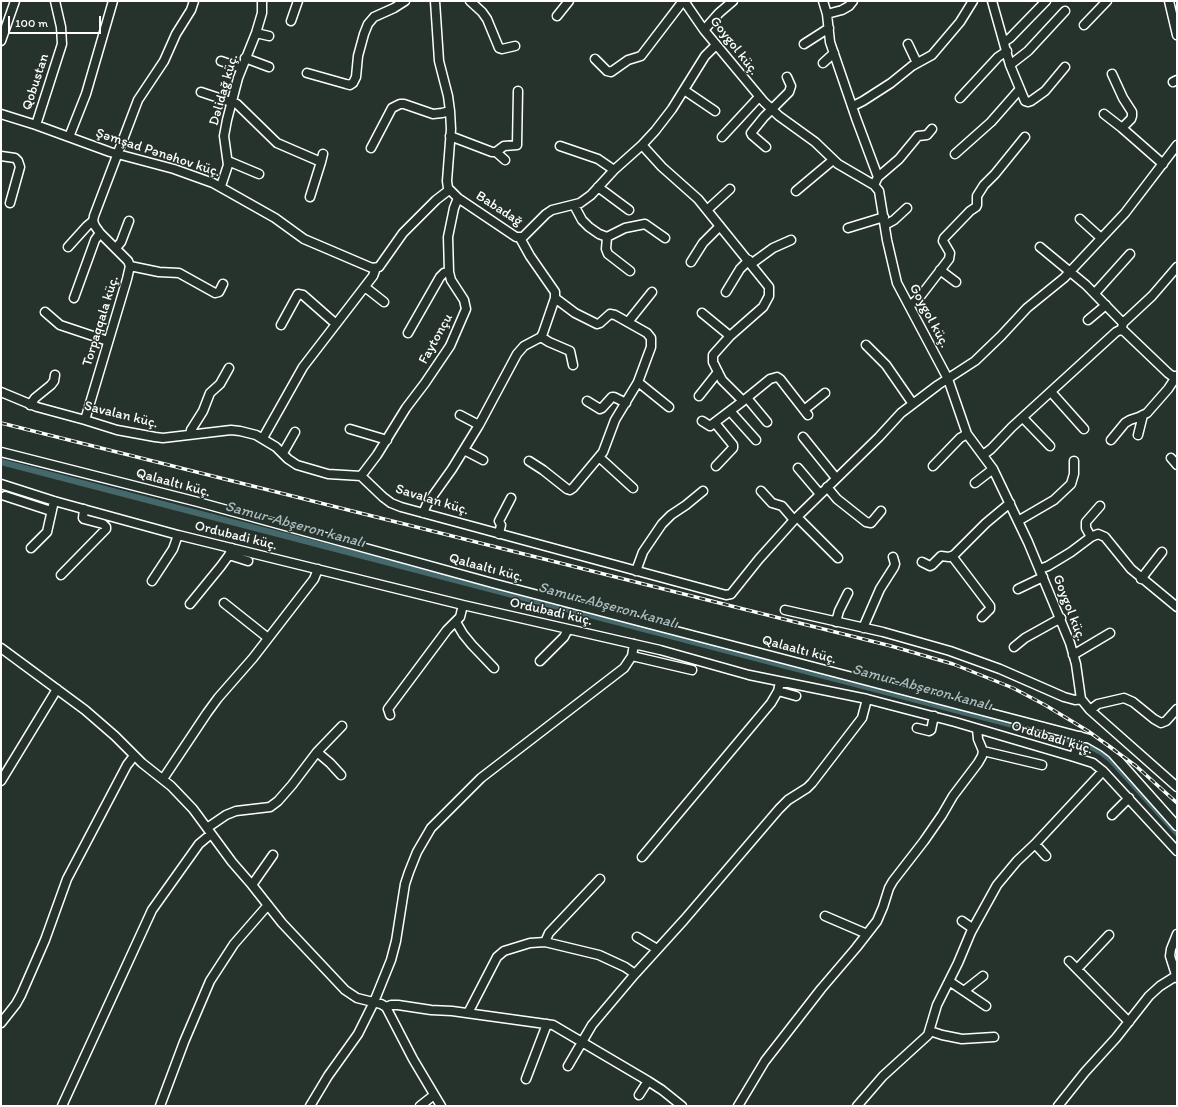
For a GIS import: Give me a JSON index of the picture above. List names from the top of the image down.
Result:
{
  "streets": {
    "street": [
      "Goygol küç.",
      "Qobustan",
      "Dəlidağ küç.",
      "Şəmşad Pənəhov küç.",
      "Babadağ",
      "Torpaqqala küç.",
      "Faytonçu",
      "Savalan küç.",
      "Qalaaltı küç.",
      "Ordubadi küç."
    ]
  },
  "crossings": [
    ["Goygol küç.", "Babadağ"],
    ["Qobustan", "Şəmşad Pənəhov küç."],
    ["Dəlidağ küç.", "Şəmşad Pənəhov küç."],
    ["Babadağ", "Faytonçu"],
    ["Torpaqqala küç.", "Savalan küç."],
    ["Faytonçu", "Savalan küç."]
  ],
  "water": ["Samur-Abşeron kanalı"],
  "scale_bar": "100 m"
}
